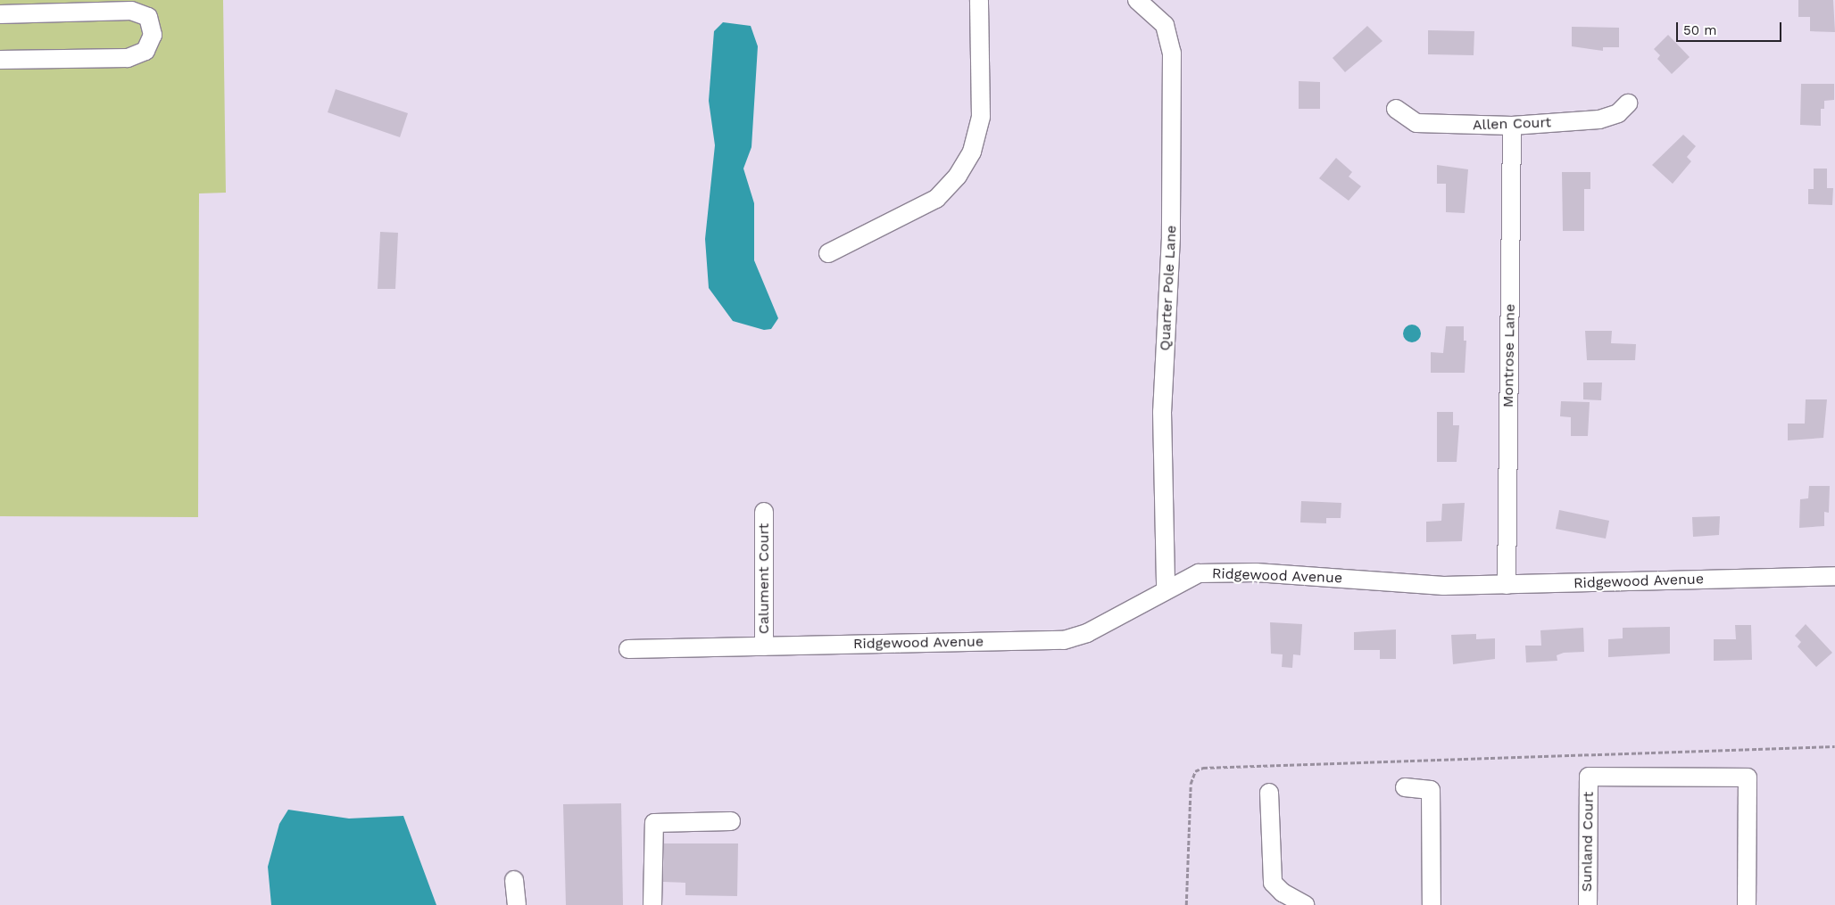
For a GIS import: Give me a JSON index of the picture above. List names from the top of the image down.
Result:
{
  "streets": {
    "street": [
      "Allen Court",
      "Quarter Pole Lane",
      "Montrose Lane",
      "Ridgewood Avenue",
      "Calument Court",
      "Sunland Court"
    ]
  },
  "crossings": [
    ["Allen Court", "Montrose Lane"],
    ["Quarter Pole Lane", "Ridgewood Avenue"],
    ["Montrose Lane", "Ridgewood Avenue"],
    ["Ridgewood Avenue", "Calument Court"]
  ],
  "scale_bar": "50 m"
}
